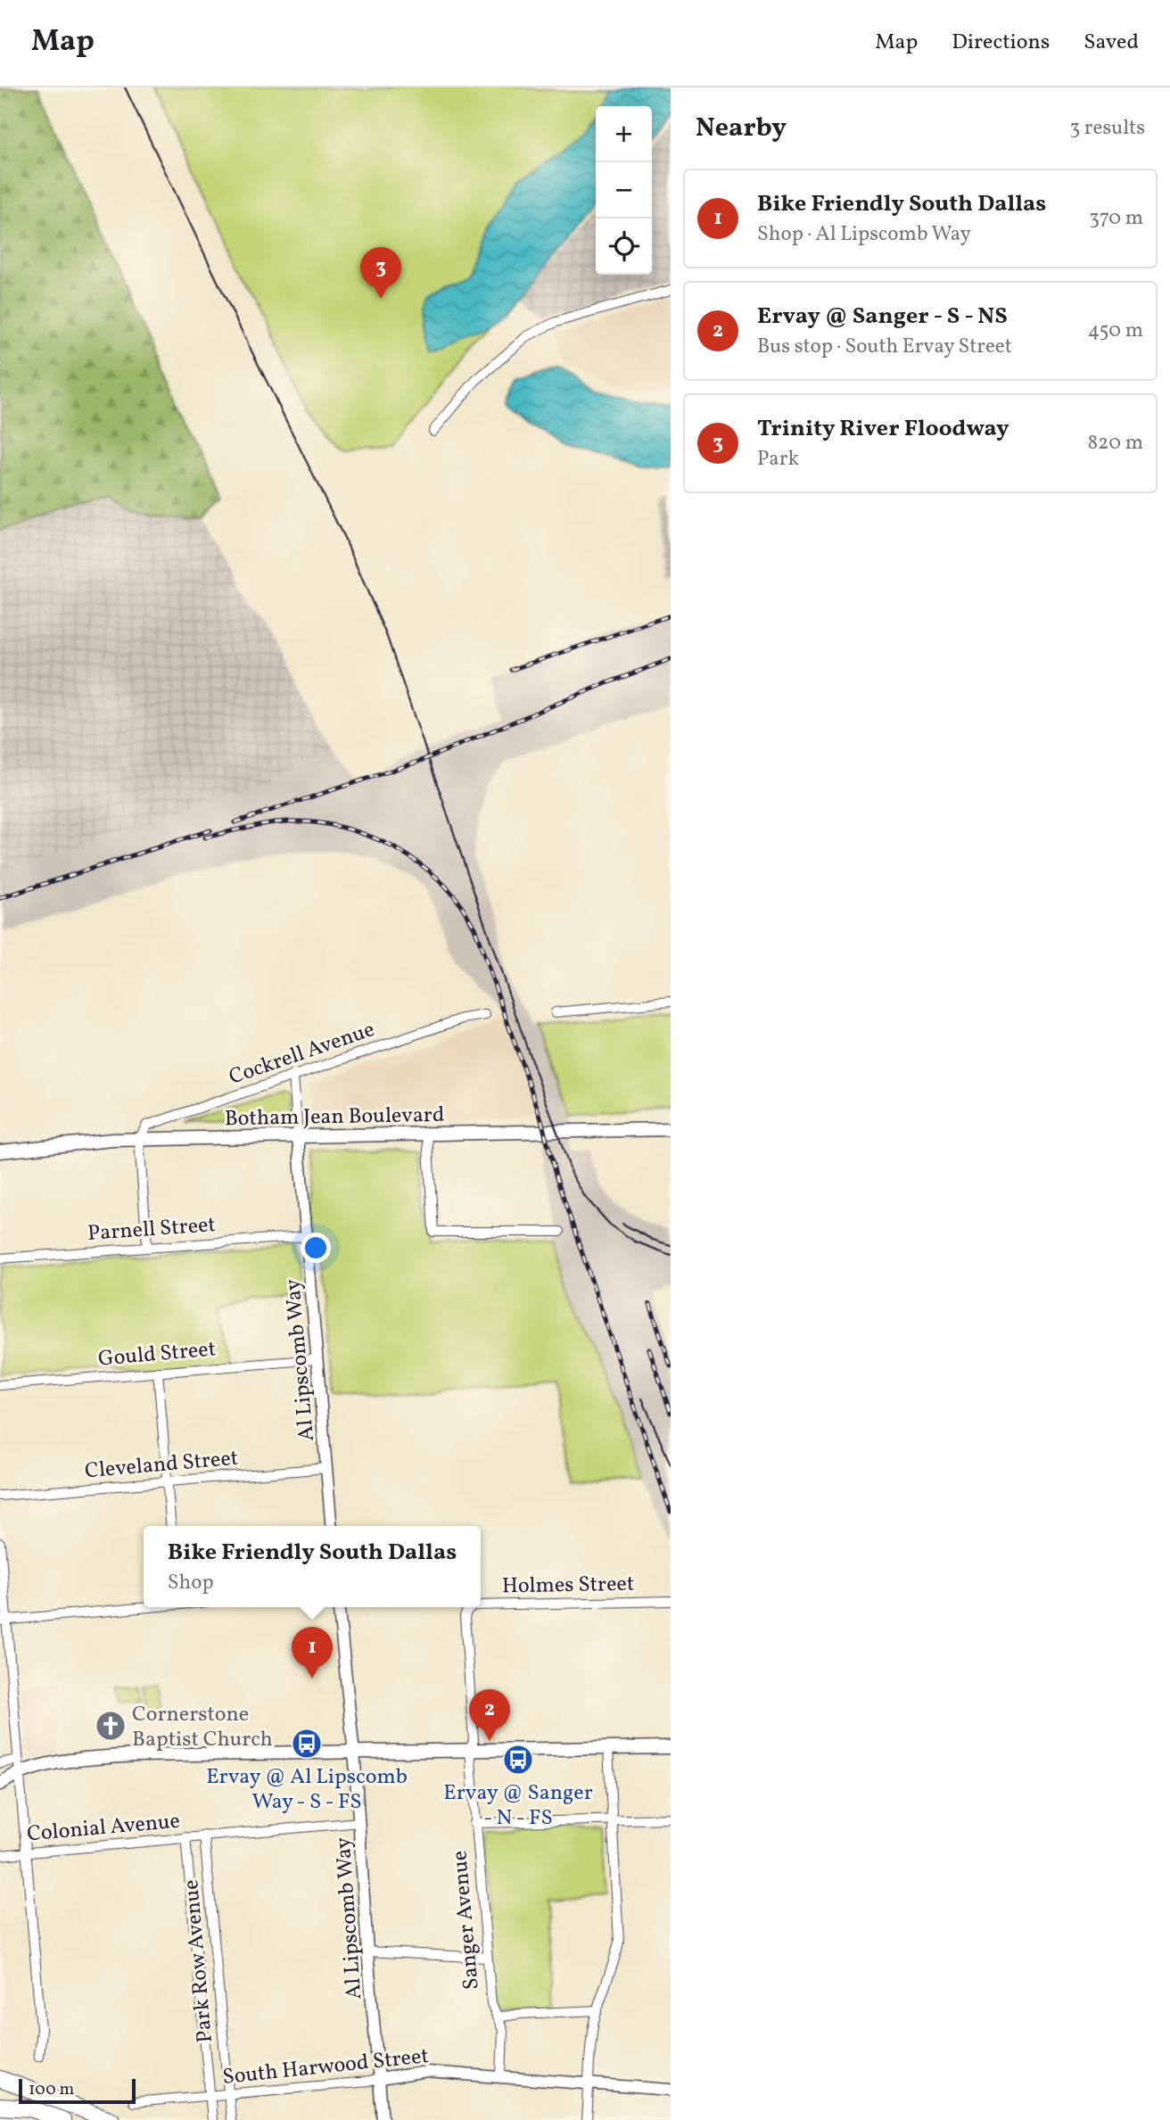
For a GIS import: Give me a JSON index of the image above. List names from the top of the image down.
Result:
{
  "streets": {
    "main road": ["Botham Jean Boulevard"],
    "street": [
      "Cockrell Avenue",
      "Parnell Street",
      "Gould Street",
      "Al Lipscomb Way",
      "Cleveland Street",
      "Holmes Street",
      "Colonial Avenue",
      "Sanger Avenue",
      "Park Row Avenue",
      "South Harwood Street"
    ]
  },
  "crossings": [
    ["Cockrell Avenue", "Botham Jean Boulevard"],
    ["Cockrell Avenue", "Al Lipscomb Way"],
    ["Botham Jean Boulevard", "Al Lipscomb Way"],
    ["Parnell Street", "Al Lipscomb Way"],
    ["Gould Street", "Al Lipscomb Way"],
    ["Al Lipscomb Way", "Cleveland Street"],
    ["Al Lipscomb Way", "Colonial Avenue"],
    ["Al Lipscomb Way", "South Harwood Street"],
    ["Holmes Street", "Sanger Avenue"],
    ["Colonial Avenue", "Park Row Avenue"],
    ["Sanger Avenue", "South Harwood Street"],
    ["Park Row Avenue", "South Harwood Street"]
  ],
  "places": {
    "church": ["Cornerstone Baptist Church"],
    "bus stop": ["Ervay @ Al Lipscomb Way - S - FS", "Ervay @ Sanger - N - FS"]
  },
  "scale_bar": "100 m",
  "page": {
    "header": "Map",
    "nav": ["Map", "Directions", "Saved"],
    "heading": ["Nearby", "3 results"],
    "map_buttons": ["+", "−"],
    "list": [
      {
        "mark": "1",
        "name": "Bike Friendly South Dallas",
        "note": "Shop · Al Lipscomb Way",
        "value": "370 m"
      },
      {
        "mark": "2",
        "name": "Ervay @ Sanger - S - NS",
        "note": "Bus stop · South Ervay Street",
        "value": "450 m"
      },
      {
        "mark": "3",
        "name": "Trinity River Floodway",
        "note": "Park",
        "value": "820 m"
      }
    ],
    "pins": ["3", "1", "2"],
    "popup": ["Bike Friendly South Dallas", "Shop"],
    "scale": "100 m"
  }
}
